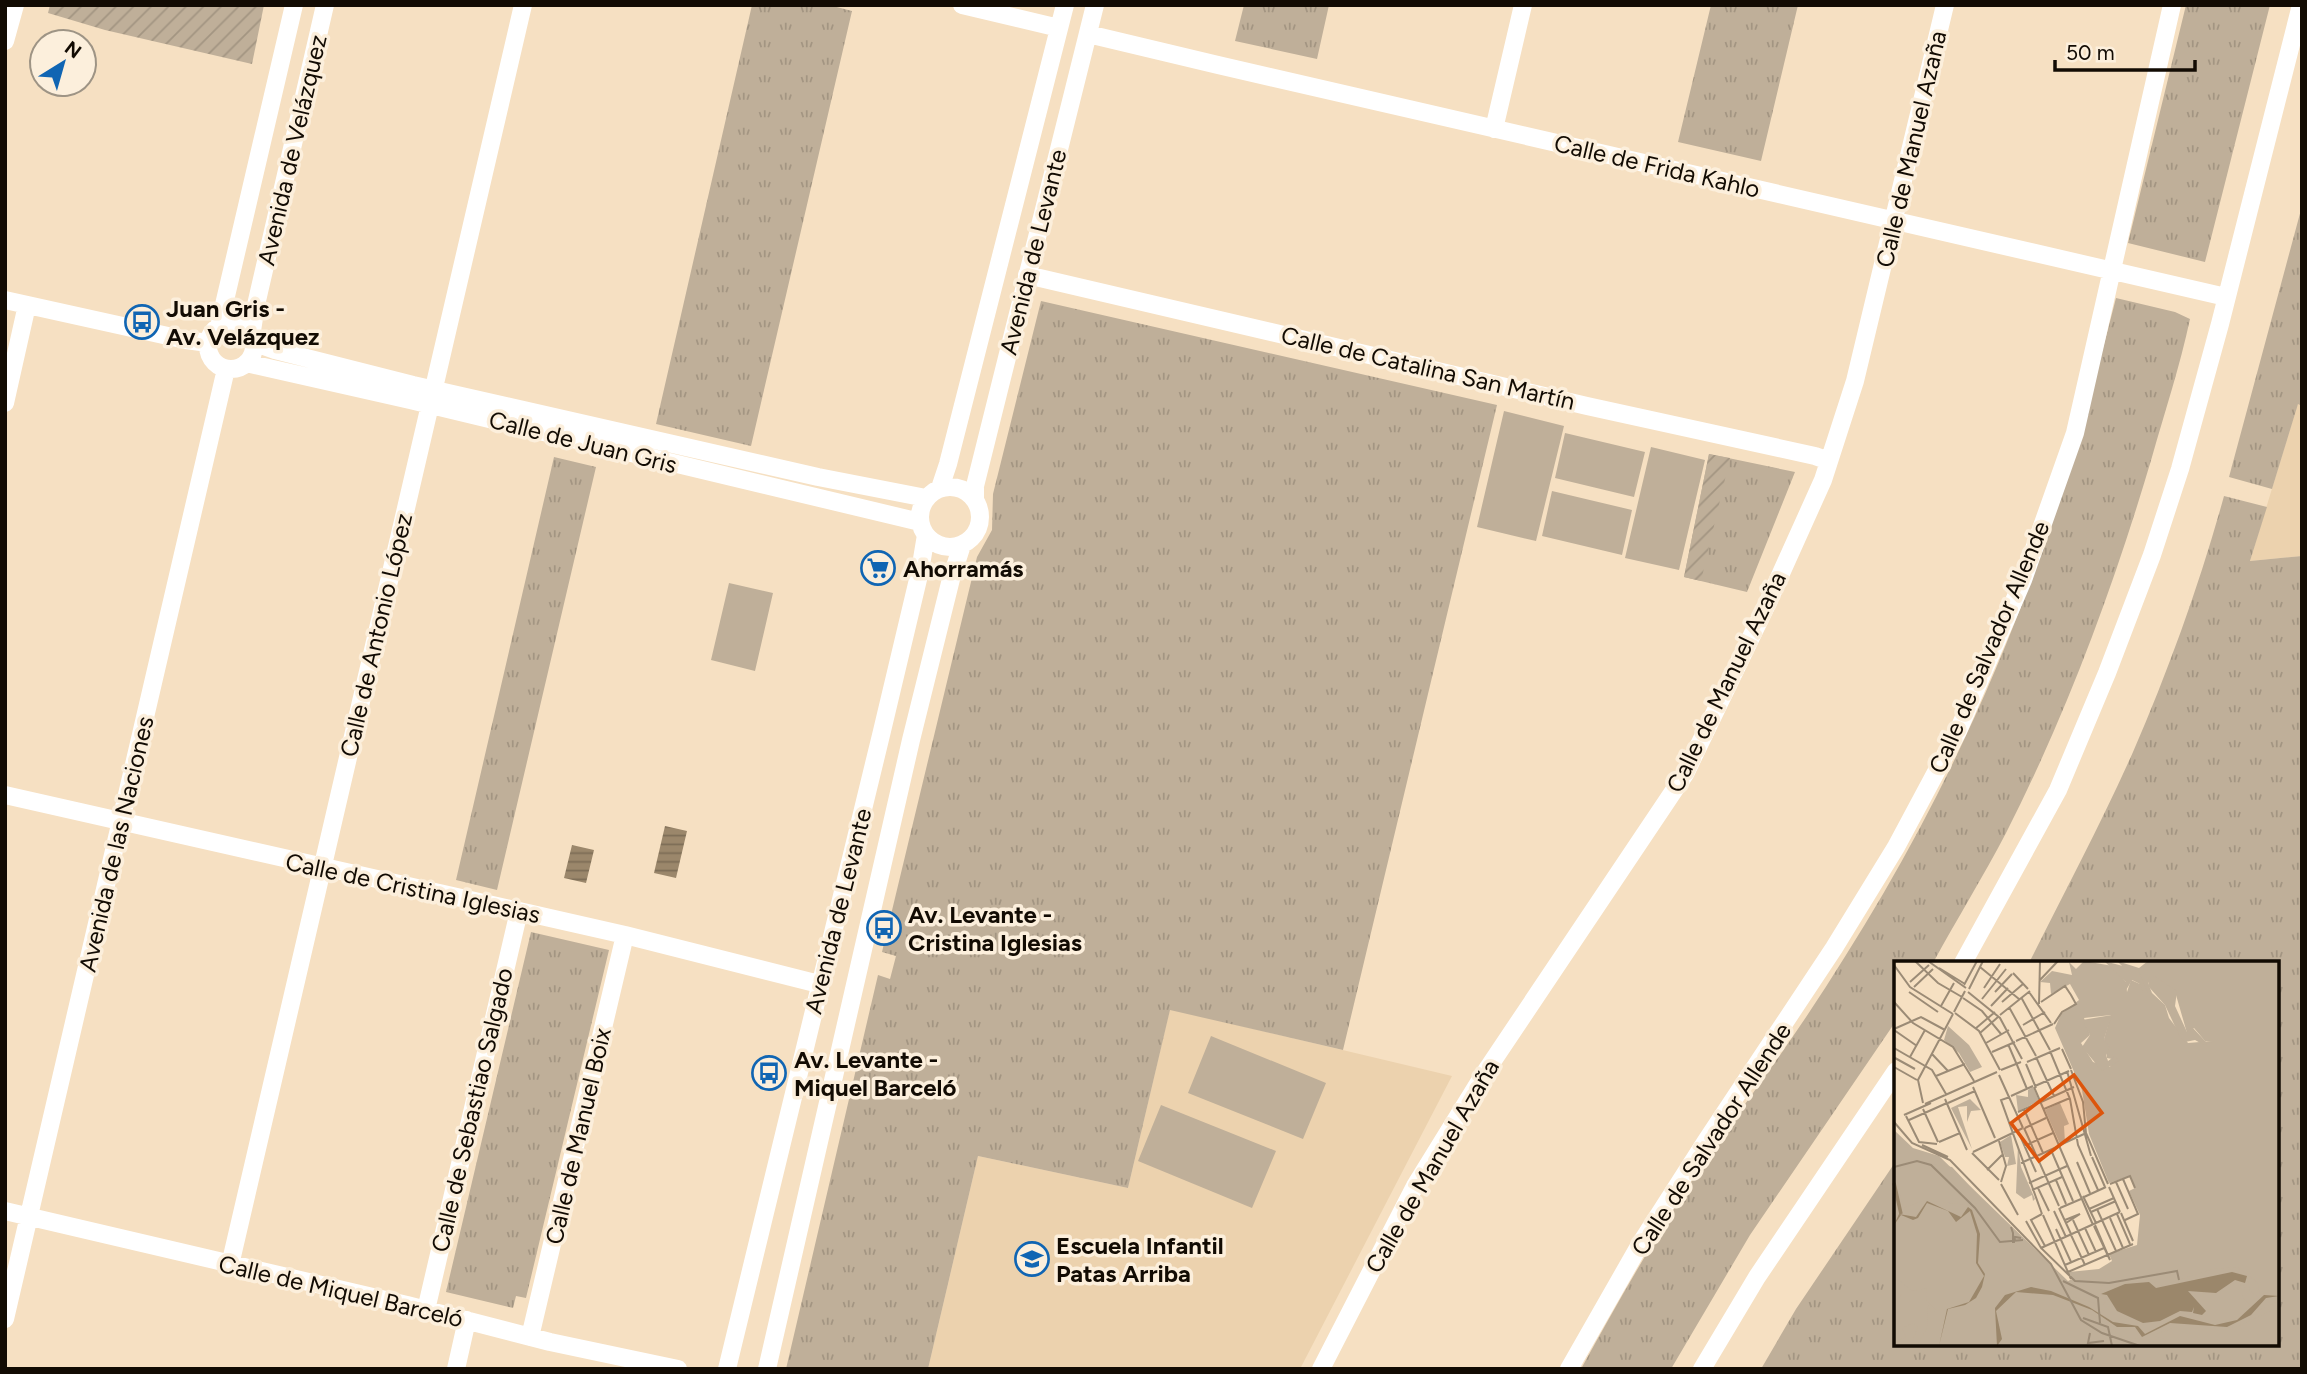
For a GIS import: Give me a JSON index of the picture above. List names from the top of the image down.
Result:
{
  "streets": {
    "street": [
      "Calle de Manuel Azaña",
      "Avenida de Velázquez",
      "Calle de Frida Kahlo",
      "Avenida de Levante",
      "Calle de Catalina San Martín",
      "Calle de Juan Gris",
      "Calle de Antonio López",
      "Calle de Salvador Allende",
      "Avenida de las Naciones",
      "Calle de Cristina Iglesias",
      "Calle de Sebastiao Salgado",
      "Calle de Manuel Boix",
      "Calle de Miquel Barceló"
    ]
  },
  "crossings": [
    ["Calle de Manuel Azaña", "Calle de Frida Kahlo"],
    ["Calle de Manuel Azaña", "Calle de Catalina San Martín"],
    ["Avenida de Velázquez", "Calle de Juan Gris"],
    ["Avenida de Velázquez", "Avenida de las Naciones"],
    ["Calle de Frida Kahlo", "Avenida de Levante"],
    ["Calle de Frida Kahlo", "Calle de Salvador Allende"],
    ["Avenida de Levante", "Calle de Catalina San Martín"],
    ["Avenida de Levante", "Calle de Juan Gris"],
    ["Avenida de Levante", "Calle de Cristina Iglesias"],
    ["Calle de Juan Gris", "Calle de Antonio López"],
    ["Calle de Juan Gris", "Avenida de las Naciones"],
    ["Calle de Antonio López", "Calle de Cristina Iglesias"],
    ["Calle de Antonio López", "Calle de Miquel Barceló"],
    ["Avenida de las Naciones", "Calle de Cristina Iglesias"],
    ["Avenida de las Naciones", "Calle de Miquel Barceló"],
    ["Calle de Cristina Iglesias", "Calle de Sebastiao Salgado"],
    ["Calle de Cristina Iglesias", "Calle de Manuel Boix"],
    ["Calle de Sebastiao Salgado", "Calle de Miquel Barceló"],
    ["Calle de Manuel Boix", "Calle de Miquel Barceló"]
  ],
  "places": {
    "bus stop": ["Juan Gris - Av. Velázquez", "Av. Levante - Cristina Iglesias", "Av. Levante - Miquel Barceló"],
    "supermarket": ["Ahorramás"],
    "school or university": ["Escuela Infantil Patas Arriba"]
  },
  "scale_bar": "50 m",
  "north": "top right"
}
